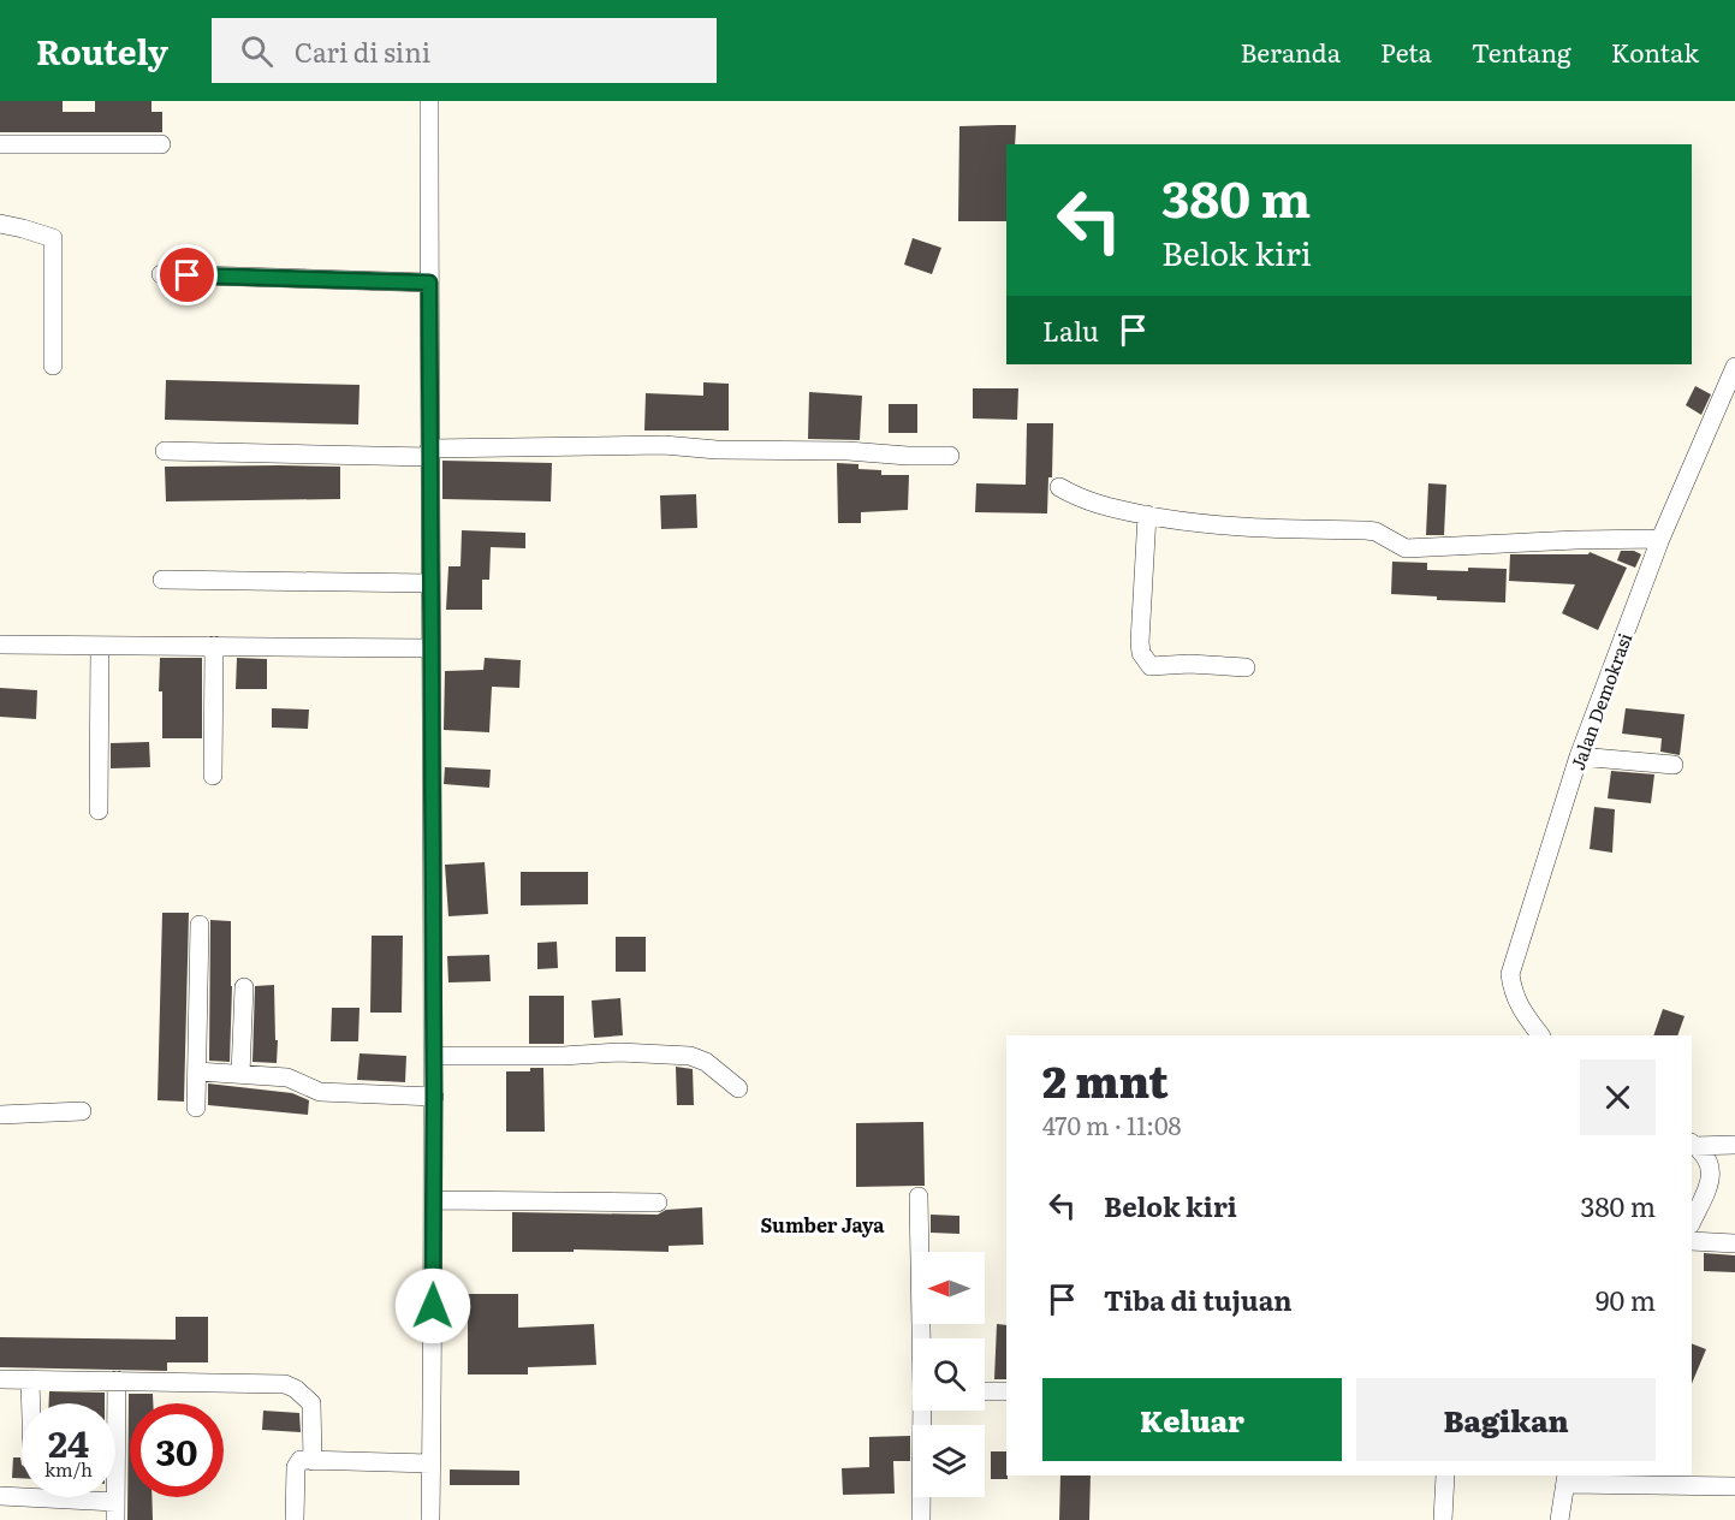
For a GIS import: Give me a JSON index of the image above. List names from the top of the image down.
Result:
{
  "streets": {
    "street": ["Jalan Demokrasi"]
  },
  "districts": ["Sumber Jaya"],
  "north": "left",
  "page": {
    "header": "Routely",
    "search": "Cari di sini",
    "nav": [
      "Beranda",
      "Peta",
      "Tentang",
      "Kontak"
    ],
    "turn": ["380 m", "Belok kiri"],
    "then": "Lalu",
    "heading": ["2 mnt", "470 m · 11:08"],
    "list": [
      {
        "name": "Belok kiri",
        "value": "380 m"
      },
      {
        "name": "Tiba di tujuan",
        "value": "90 m"
      }
    ],
    "buttons": ["Keluar", "Bagikan"],
    "speed": "24 km/h",
    "limit": "30"
  }
}
